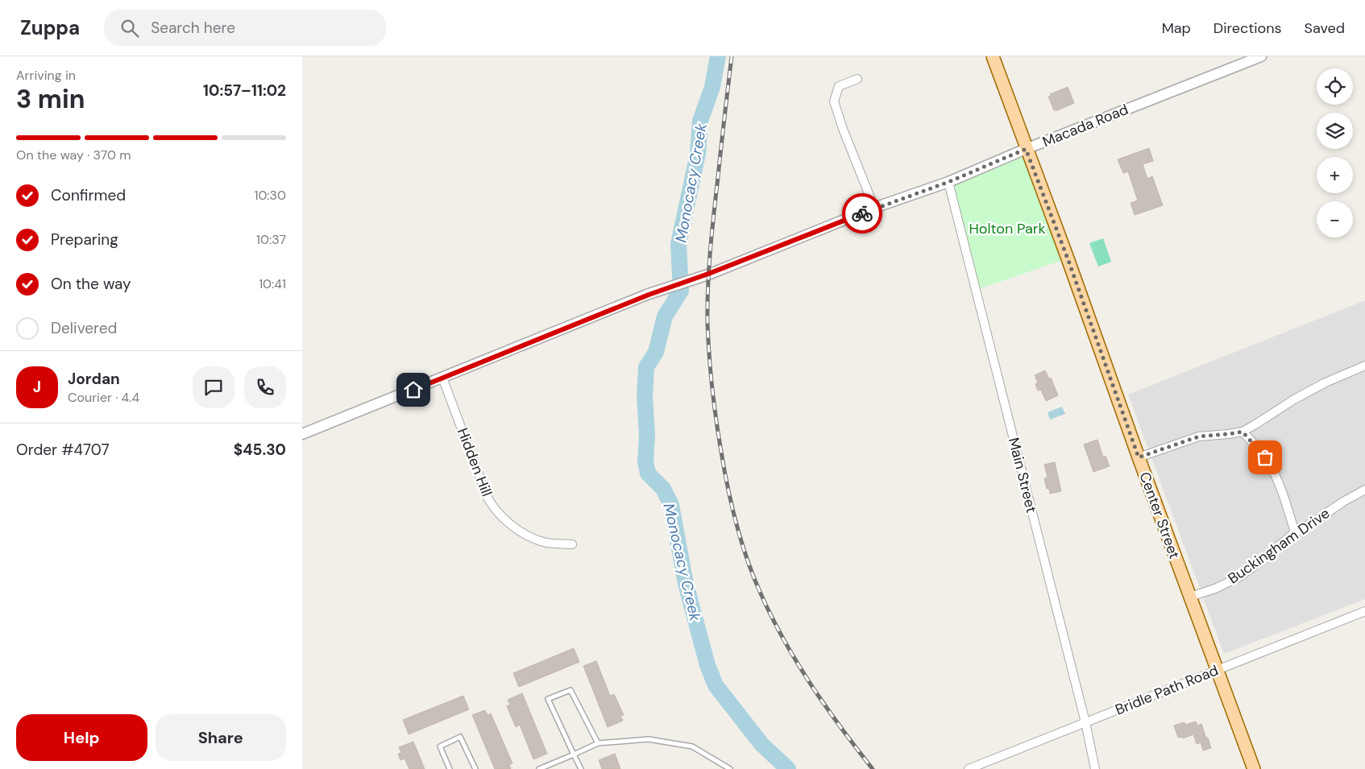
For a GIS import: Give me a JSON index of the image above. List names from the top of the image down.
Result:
{
  "streets": {
    "main road": ["Center Street"],
    "street": [
      "Macada Road",
      "Hidden Hill",
      "Main Street",
      "Buckingham Drive",
      "Bridle Path Road"
    ]
  },
  "crossings": [
    ["Macada Road", "Hidden Hill"],
    ["Macada Road", "Main Street"],
    ["Macada Road", "Center Street"],
    ["Main Street", "Bridle Path Road"],
    ["Center Street", "Buckingham Drive"],
    ["Center Street", "Bridle Path Road"]
  ],
  "water": ["Monocacy Creek"],
  "parks": ["Holton Park"],
  "page": {
    "header": "Zuppa",
    "search": "Search here",
    "nav": ["Map", "Directions", "Saved"],
    "heading": ["3 min", "Arriving in", "10:57–11:02"],
    "panel": [
      "Jordan",
      "Courier · 4.4",
      "Order #4707",
      "$45.30"
    ],
    "map_buttons": ["+", "−"],
    "bar": "On the way · 370 m",
    "list": [
      ["Confirmed", "10:30"],
      ["Preparing", "10:37"],
      ["On the way", "10:41"],
      "Delivered"
    ],
    "round": "J",
    "buttons": ["Help", "Share"]
  }
}
